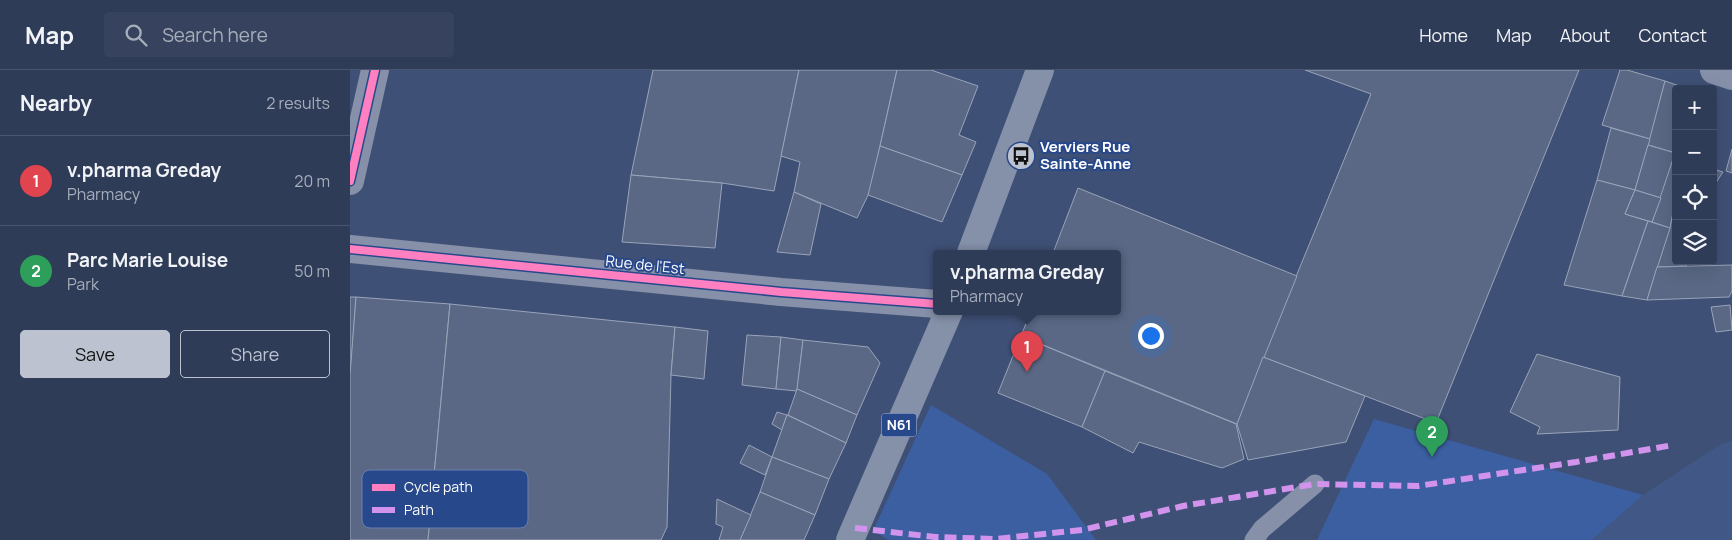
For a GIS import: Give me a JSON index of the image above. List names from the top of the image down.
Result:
{
  "streets": {
    "main road": ["N61"],
    "street": ["Rue de l'Est"]
  },
  "places": {
    "bus stop": ["Verviers Rue Sainte-Anne"]
  },
  "legend": ["Cycle path", "Path"],
  "page": {
    "header": "Map",
    "search": "Search here",
    "nav": [
      "Home",
      "Map",
      "About",
      "Contact"
    ],
    "heading": ["Nearby", "2 results"],
    "map_buttons": ["+", "−"],
    "list": [
      {
        "mark": "1",
        "name": "v.pharma Greday",
        "note": "Pharmacy",
        "value": "20 m"
      },
      {
        "mark": "2",
        "name": "Parc Marie Louise",
        "note": "Park",
        "value": "50 m"
      }
    ],
    "popup": ["v.pharma Greday", "Pharmacy"],
    "buttons": ["Save", "Share"],
    "pins": ["1", "2"]
  }
}
